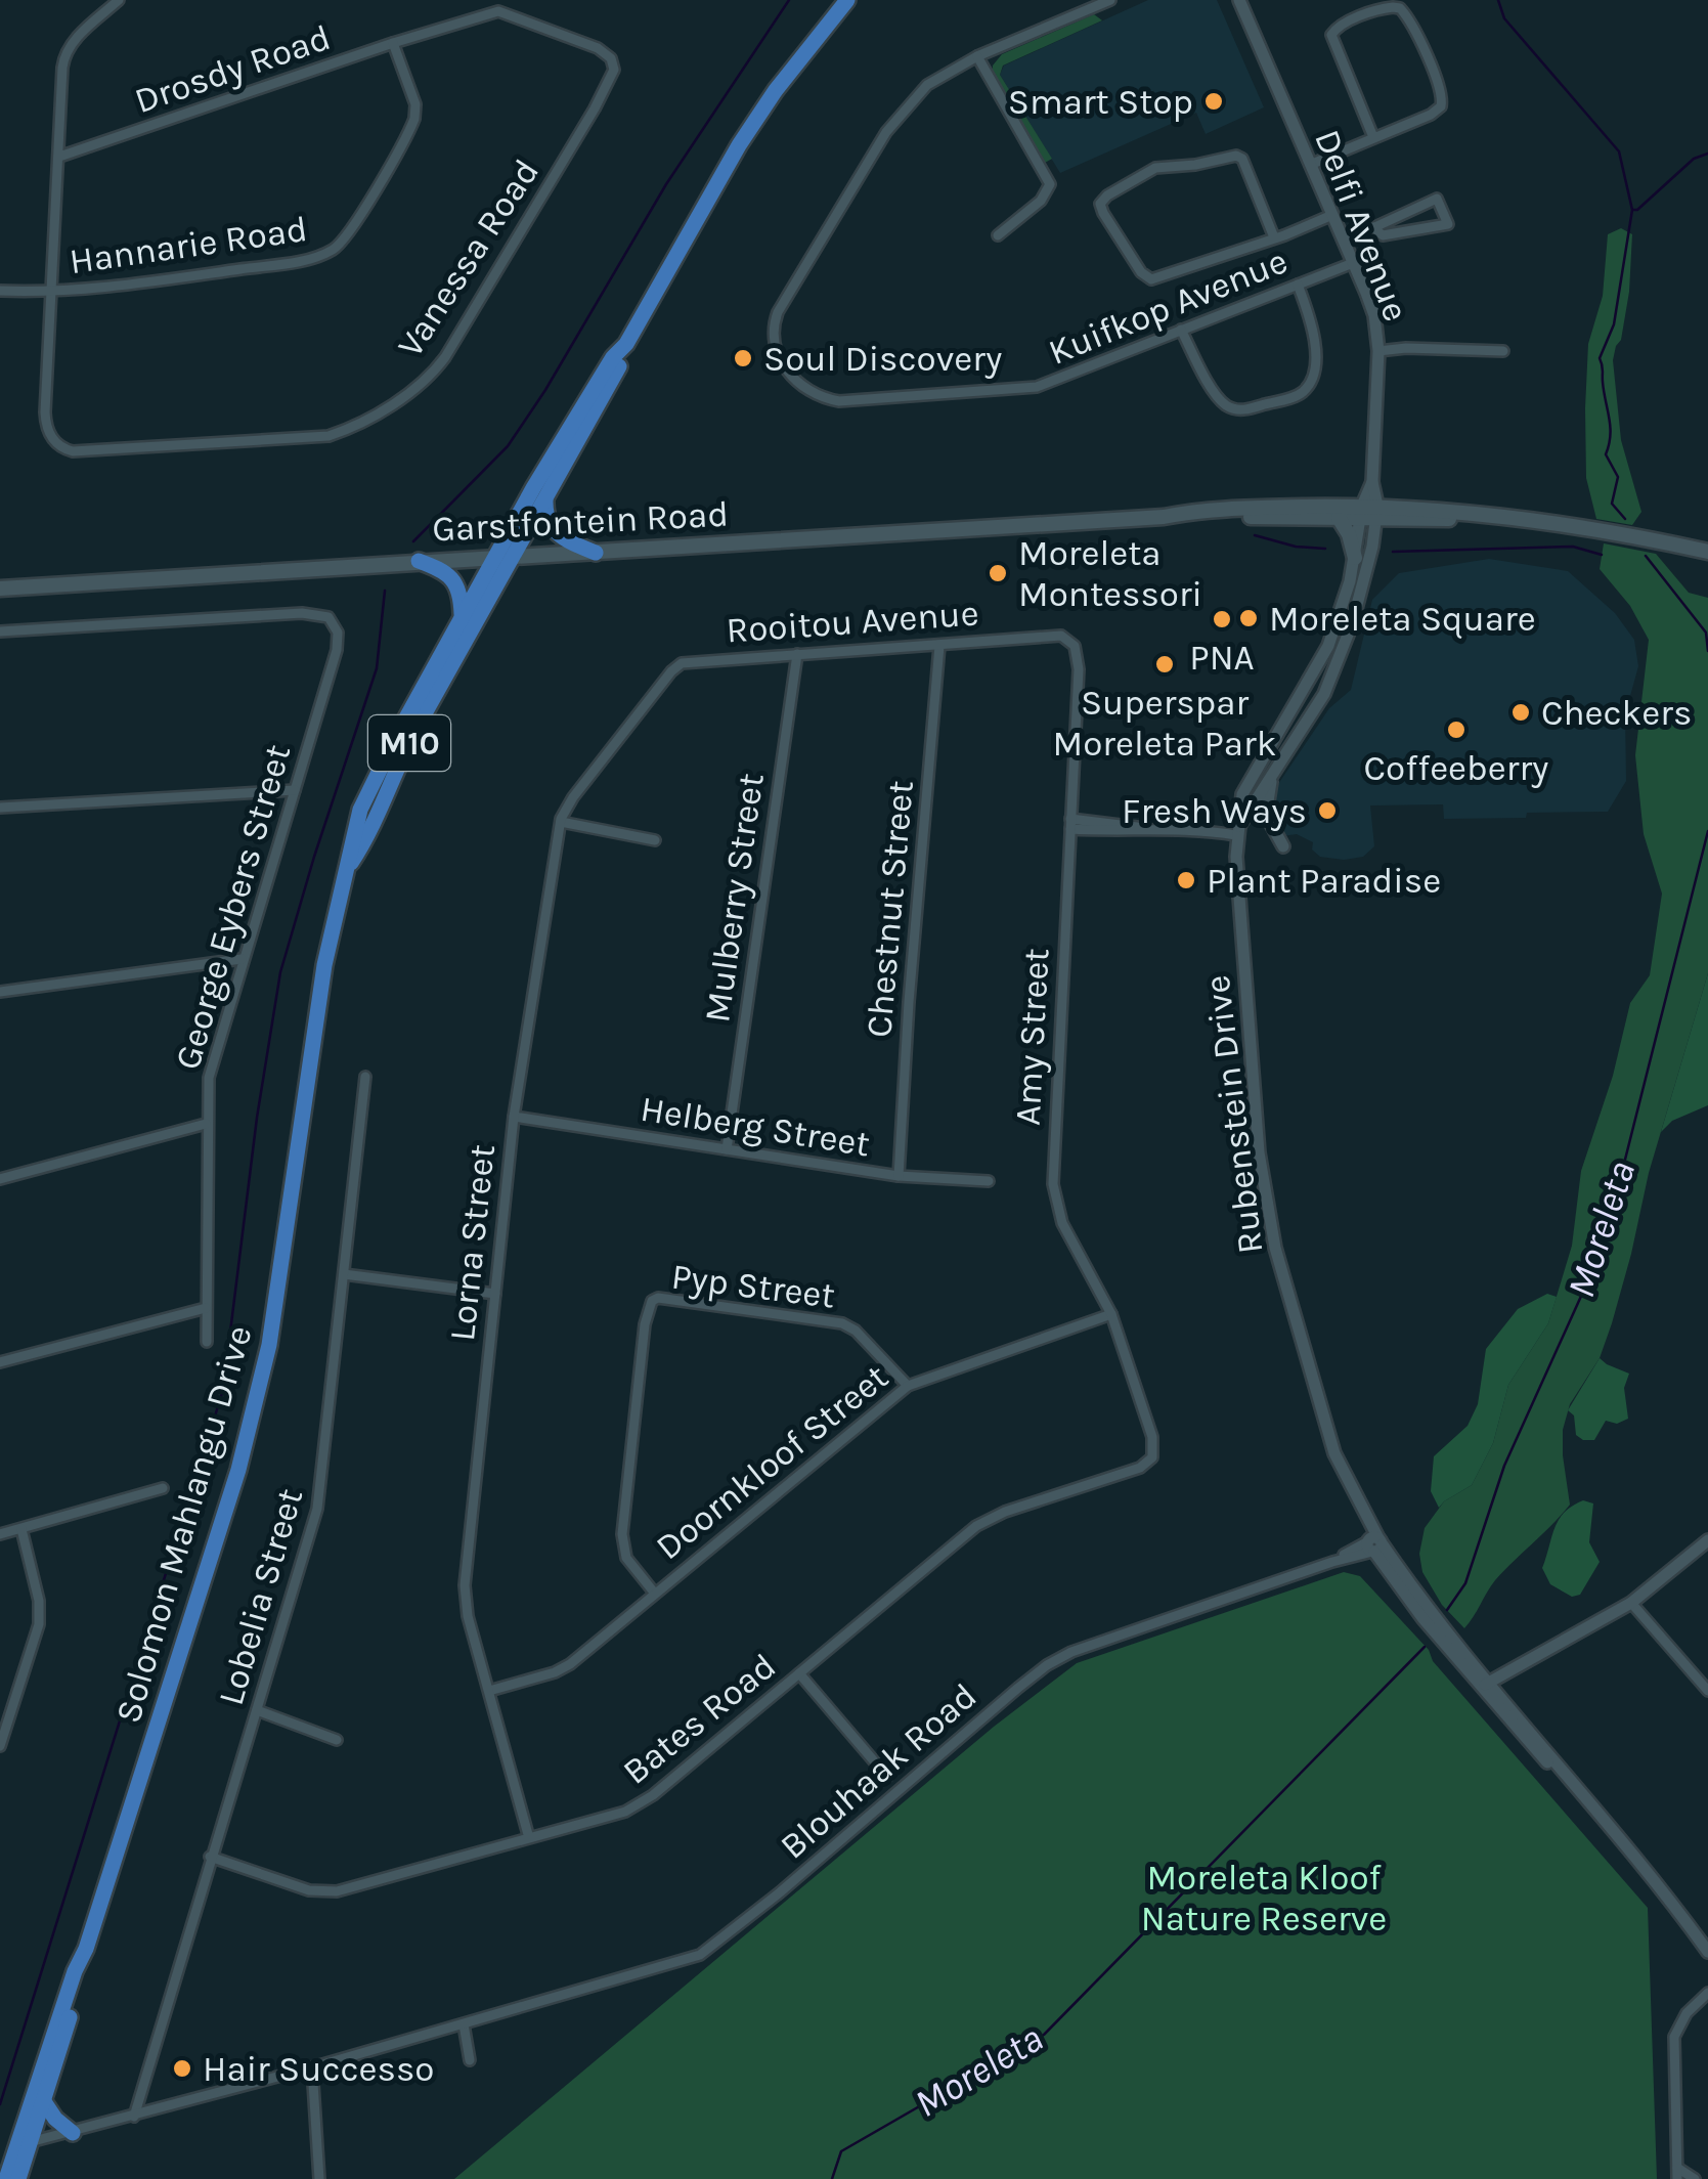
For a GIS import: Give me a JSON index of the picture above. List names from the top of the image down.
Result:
{
  "streets": {
    "main road": ["Garstfontein Road", "M10", "Solomon Mahlangu Drive"],
    "street": [
      "Drosdy Road",
      "Delfi Avenue",
      "Hannarie Road",
      "Vanessa Road",
      "Kuifkop Avenue",
      "Rooitou Avenue",
      "Mulberry Street",
      "George Eybers Street",
      "Chestnut Street",
      "Amy Street",
      "Rubenstein Drive",
      "Helberg Street",
      "Lorna Street",
      "Pyp Street",
      "Doornkloof Street",
      "Lobelia Street",
      "Bates Road",
      "Blouhaak Road"
    ]
  },
  "crossings": [
    ["Drosdy Road", "Hannarie Road"],
    ["Drosdy Road", "Vanessa Road"],
    ["Delfi Avenue", "Kuifkop Avenue"],
    ["Delfi Avenue", "Garstfontein Road"],
    ["Delfi Avenue", "Rubenstein Drive"],
    ["Hannarie Road", "Vanessa Road"],
    ["Garstfontein Road", "Rubenstein Drive"],
    ["Garstfontein Road", "Solomon Mahlangu Drive"],
    ["Rooitou Avenue", "Mulberry Street"],
    ["Rooitou Avenue", "Chestnut Street"],
    ["Rooitou Avenue", "Amy Street"],
    ["Rooitou Avenue", "Lorna Street"],
    ["Mulberry Street", "Helberg Street"],
    ["Chestnut Street", "Helberg Street"],
    ["Amy Street", "Doornkloof Street"],
    ["Amy Street", "Bates Road"],
    ["Rubenstein Drive", "Blouhaak Road"],
    ["Helberg Street", "Lorna Street"],
    ["Lorna Street", "Doornkloof Street"],
    ["Lorna Street", "Bates Road"],
    ["Pyp Street", "Doornkloof Street"],
    ["Solomon Mahlangu Drive", "Blouhaak Road"],
    ["Lobelia Street", "Bates Road"],
    ["Lobelia Street", "Blouhaak Road"]
  ],
  "water": ["Moreleta"],
  "parks": ["Moreleta Kloof Nature Reserve"],
  "places": [
    "Smart Stop",
    "Soul Discovery",
    "Moreleta Montessori",
    "Moreleta Square",
    "PNA",
    "Superspar Moreleta Park",
    "Checkers",
    "Coffeeberry",
    "Fresh Ways",
    "Plant Paradise",
    "Hair Successo"
  ]
}
